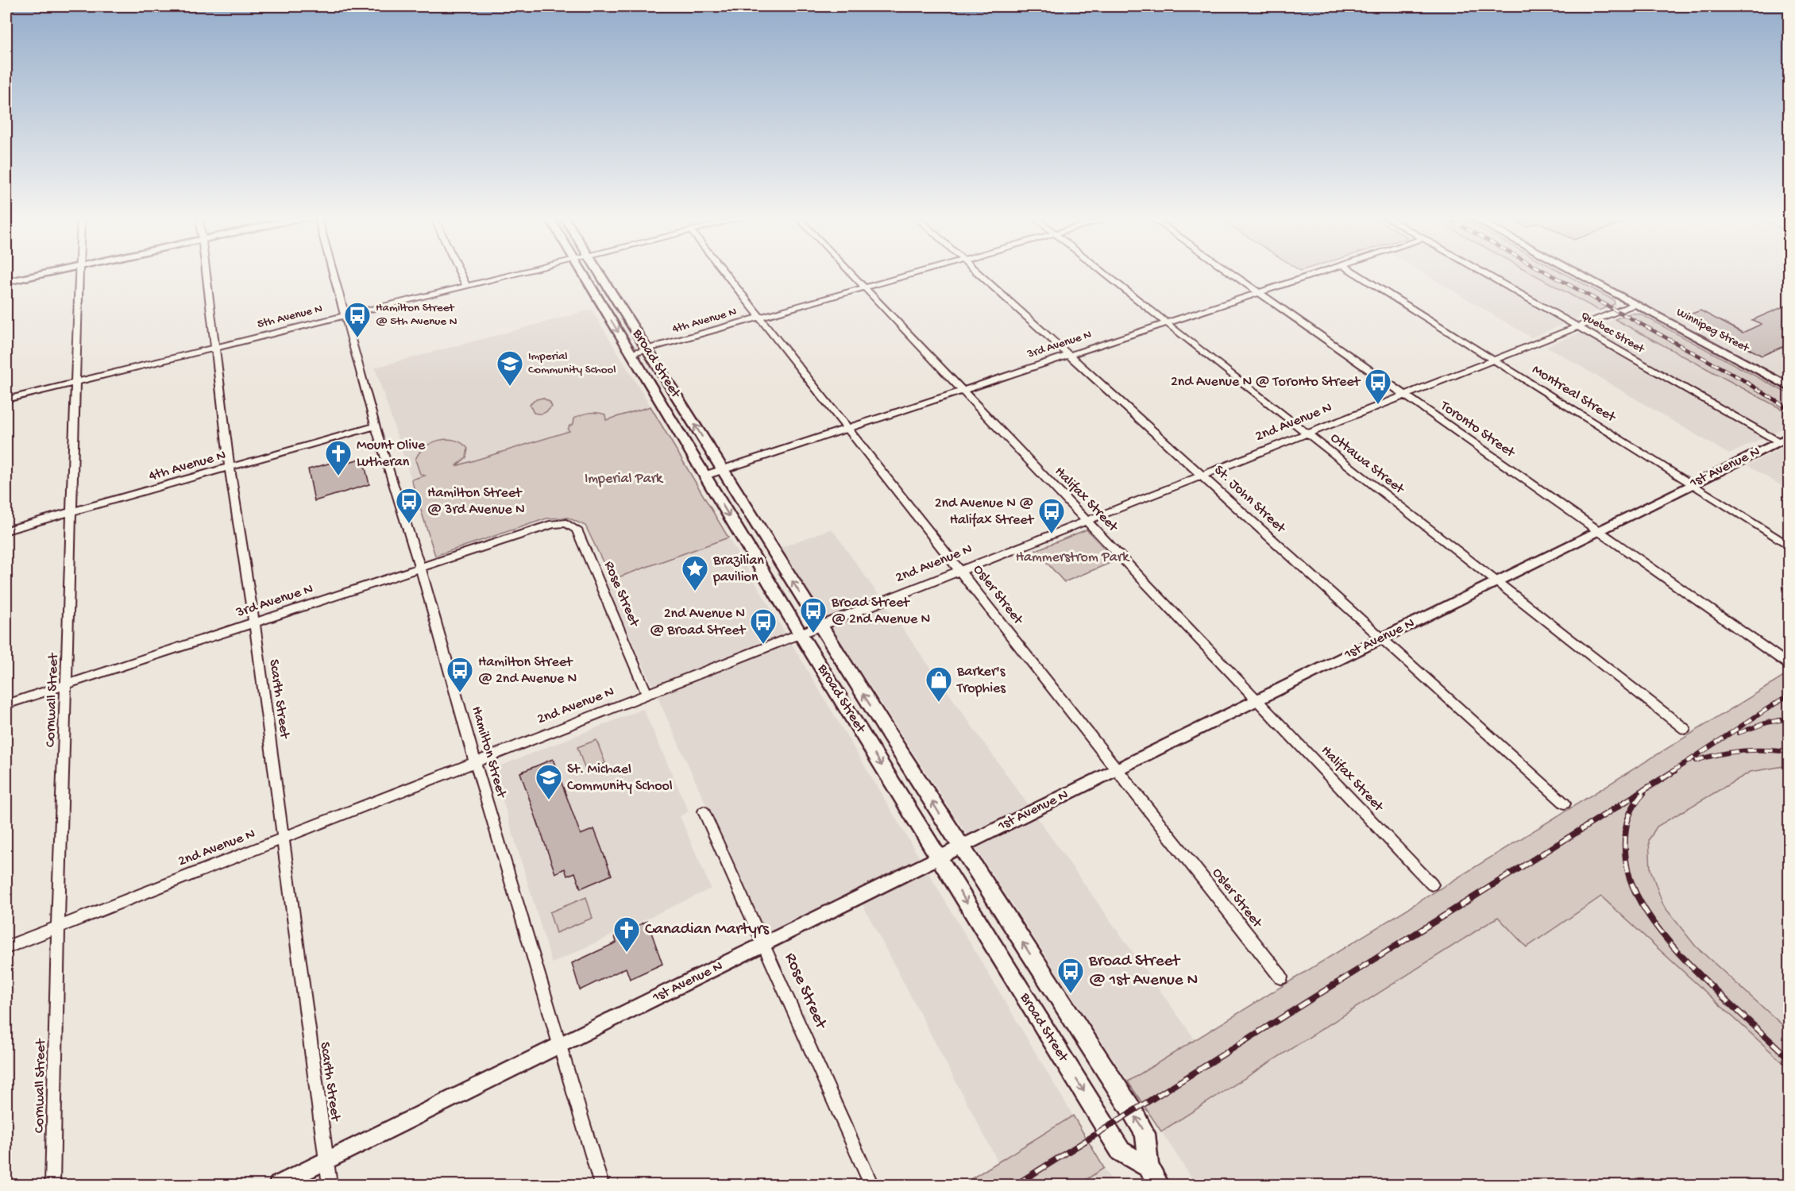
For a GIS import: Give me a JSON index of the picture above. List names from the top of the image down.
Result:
{
  "streets": {
    "main road": ["Winnipeg Street", "Broad Street"],
    "street": [
      "5th Avenue N",
      "4th Avenue N",
      "Quebec Street",
      "3rd Avenue N",
      "Montreal Street",
      "2nd Avenue N",
      "Toronto Street",
      "Ottawa Street",
      "1st Avenue N",
      "Halifax Street",
      "St. John Street",
      "Rose Street",
      "Osler Street",
      "Scarth Street",
      "Cornwall Street",
      "Hamilton Street"
    ]
  },
  "crossings": [
    ["5th Avenue N", "Scarth Street"],
    ["5th Avenue N", "Cornwall Street"],
    ["5th Avenue N", "Hamilton Street"],
    ["4th Avenue N", "Broad Street"],
    ["4th Avenue N", "Halifax Street"],
    ["4th Avenue N", "Osler Street"],
    ["4th Avenue N", "Scarth Street"],
    ["4th Avenue N", "Cornwall Street"],
    ["4th Avenue N", "Hamilton Street"],
    ["Winnipeg Street", "2nd Avenue N"],
    ["Quebec Street", "2nd Avenue N"],
    ["Quebec Street", "1st Avenue N"],
    ["3rd Avenue N", "Broad Street"],
    ["3rd Avenue N", "Toronto Street"],
    ["3rd Avenue N", "Ottawa Street"],
    ["3rd Avenue N", "Halifax Street"],
    ["3rd Avenue N", "St. John Street"],
    ["3rd Avenue N", "Rose Street"],
    ["3rd Avenue N", "Osler Street"],
    ["3rd Avenue N", "Scarth Street"],
    ["3rd Avenue N", "Cornwall Street"],
    ["3rd Avenue N", "Hamilton Street"],
    ["Broad Street", "2nd Avenue N"],
    ["Broad Street", "1st Avenue N"],
    ["Montreal Street", "2nd Avenue N"],
    ["Montreal Street", "1st Avenue N"],
    ["2nd Avenue N", "Toronto Street"],
    ["2nd Avenue N", "Ottawa Street"],
    ["2nd Avenue N", "Halifax Street"],
    ["2nd Avenue N", "St. John Street"],
    ["2nd Avenue N", "Rose Street"],
    ["2nd Avenue N", "Osler Street"],
    ["2nd Avenue N", "Scarth Street"],
    ["2nd Avenue N", "Cornwall Street"],
    ["2nd Avenue N", "Hamilton Street"],
    ["Toronto Street", "1st Avenue N"],
    ["Ottawa Street", "1st Avenue N"],
    ["1st Avenue N", "Halifax Street"],
    ["1st Avenue N", "St. John Street"],
    ["1st Avenue N", "Rose Street"],
    ["1st Avenue N", "Osler Street"],
    ["1st Avenue N", "Scarth Street"],
    ["1st Avenue N", "Hamilton Street"]
  ],
  "parks": ["Imperial Park", "Hammerstrom Park"],
  "places": {
    "bus stop": [
      "Hamilton Street @ 5th Avenue N",
      "2nd Avenue N @ Toronto Street",
      "Hamilton Street @ 3rd Avenue N",
      "2nd Avenue N @ Halifax Street",
      "Broad Street @ 2nd Avenue N",
      "2nd Avenue N @ Broad Street",
      "Hamilton Street @ 2nd Avenue N",
      "Broad Street @ 1st Avenue N"
    ],
    "school or university": ["Imperial Community School", "St. Michael Community School"],
    "church": ["Mount Olive Lutheran", "Canadian Martyrs"],
    "place": ["Brazilian pavilion"],
    "shop": ["Barker's Trophies"]
  }
}
